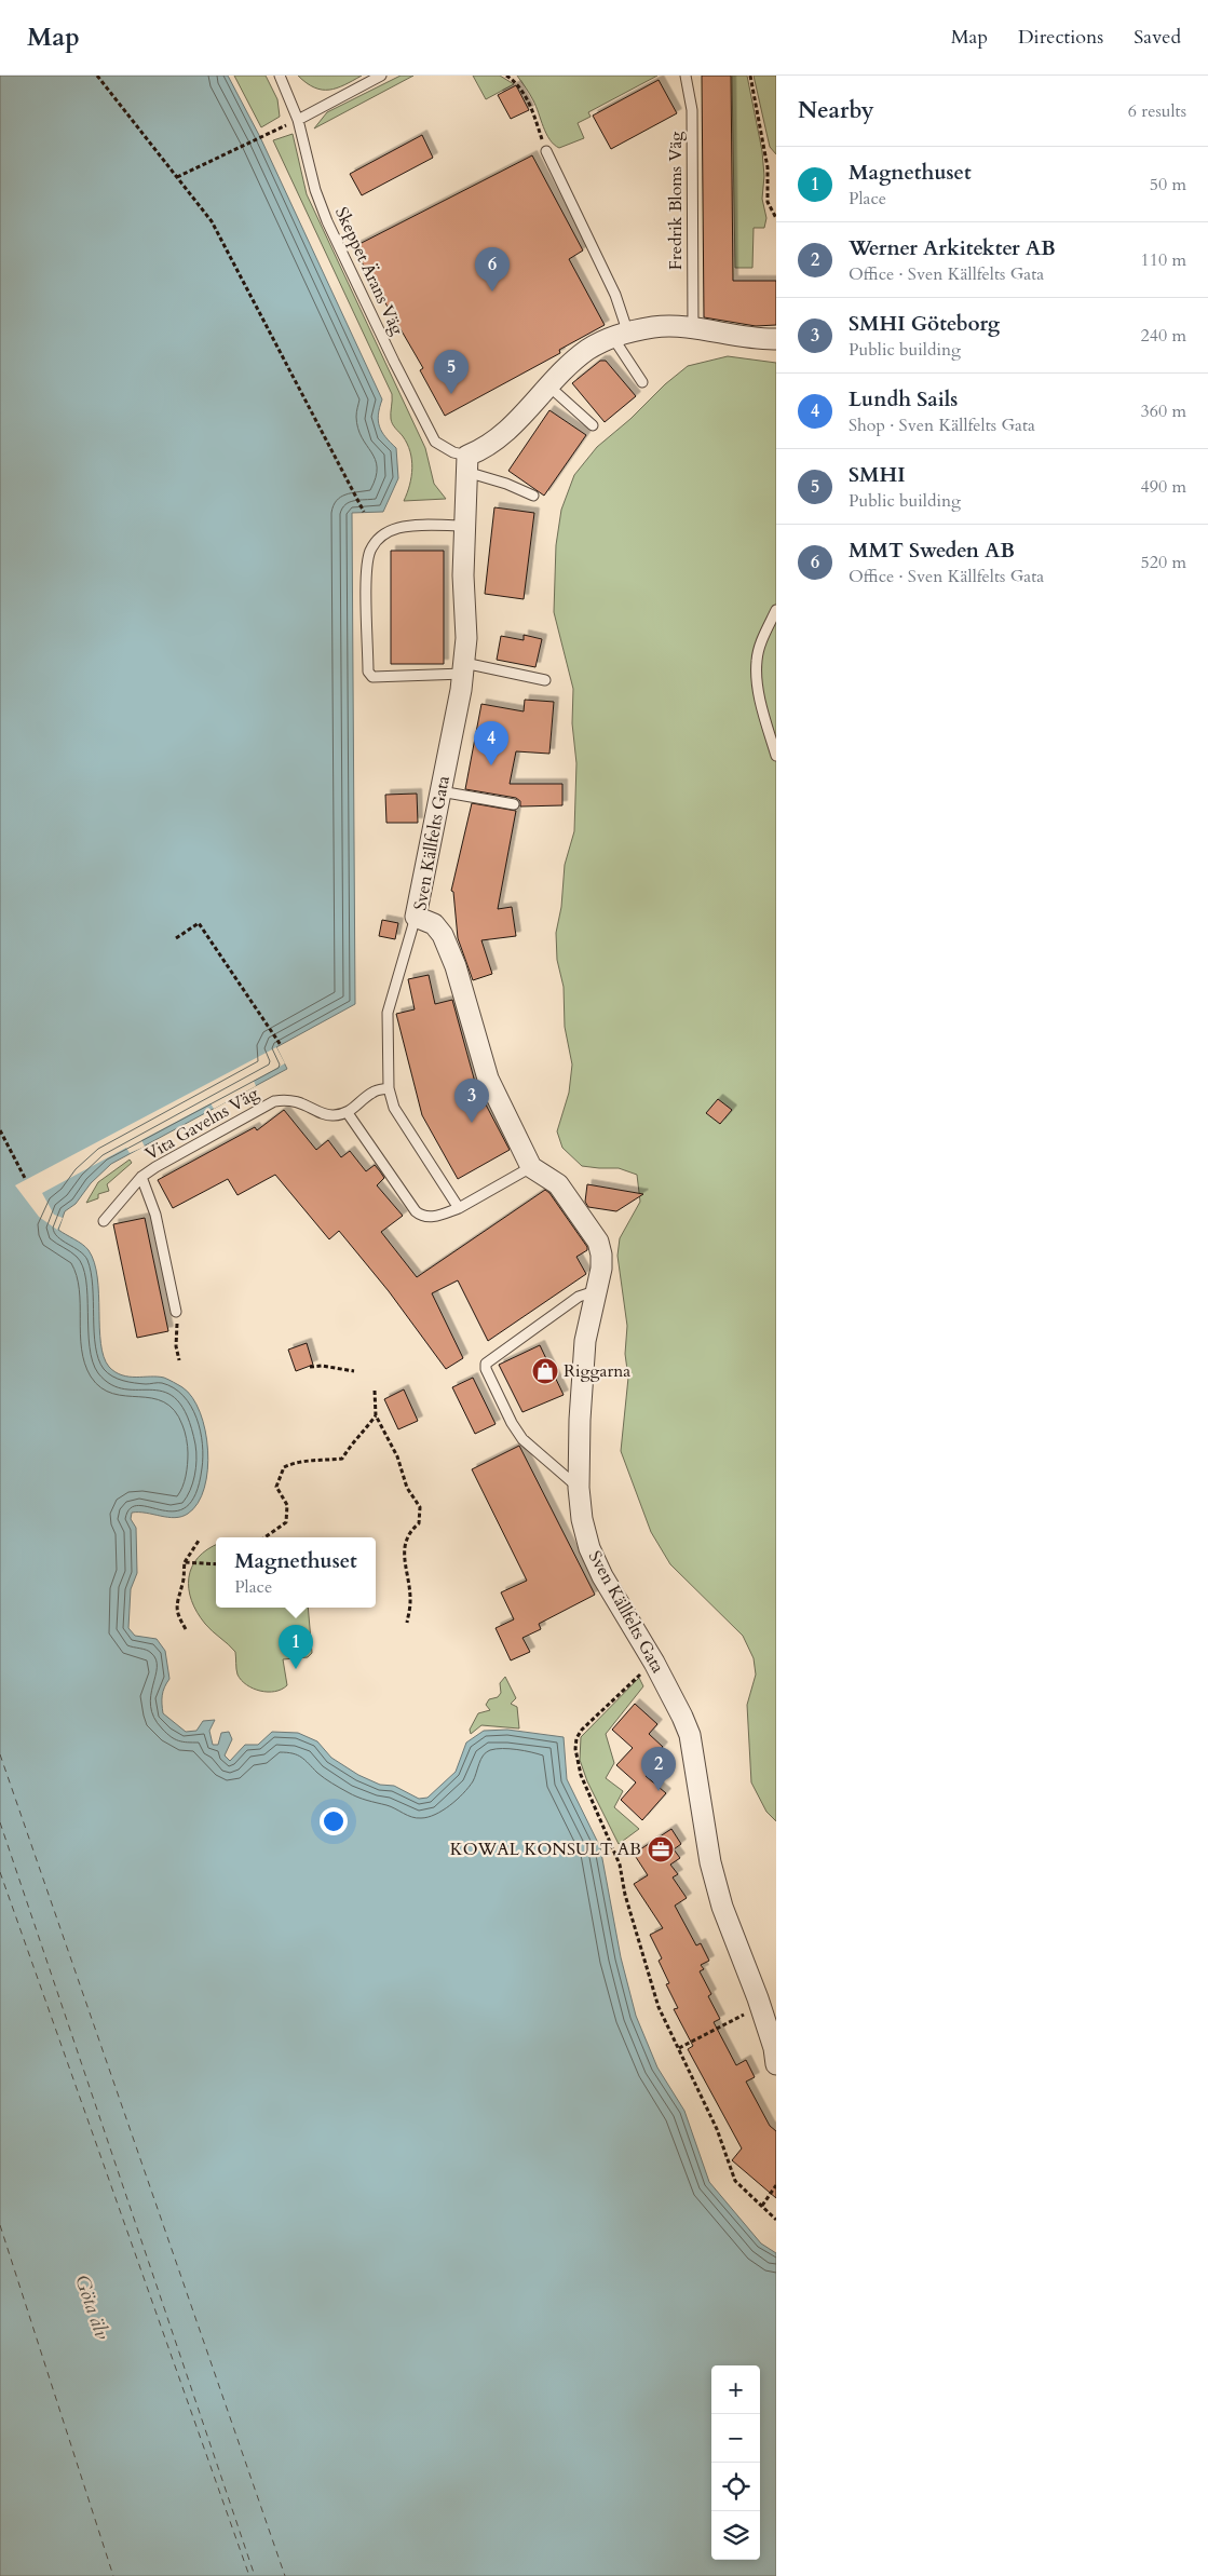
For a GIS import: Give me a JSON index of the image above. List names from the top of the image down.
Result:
{
  "streets": {
    "street": ["Sven Källfelts Gata"],
    "lane": ["Fredrik Bloms Väg", "Skeppet Ärans Väg", "Vita Gavelns Väg"]
  },
  "crossings": [
    ["Skeppet Ärans Väg", "Sven Källfelts Gata"]
  ],
  "water": ["Göta älv"],
  "places": {
    "shop": ["Riggarna"],
    "office": ["KOWAL KONSULT AB"]
  },
  "page": {
    "header": "Map",
    "nav": ["Map", "Directions", "Saved"],
    "heading": ["Nearby", "6 results"],
    "list": [
      {
        "mark": "1",
        "name": "Magnethuset",
        "note": "Place",
        "value": "50 m"
      },
      {
        "mark": "2",
        "name": "Werner Arkitekter AB",
        "note": "Office · Sven Källfelts Gata",
        "value": "110 m"
      },
      {
        "mark": "3",
        "name": "SMHI Göteborg",
        "note": "Public building",
        "value": "240 m"
      },
      {
        "mark": "4",
        "name": "Lundh Sails",
        "note": "Shop · Sven Källfelts Gata",
        "value": "360 m"
      },
      {
        "mark": "5",
        "name": "SMHI",
        "note": "Public building",
        "value": "490 m"
      },
      {
        "mark": "6",
        "name": "MMT Sweden AB",
        "note": "Office · Sven Källfelts Gata",
        "value": "520 m"
      }
    ],
    "pins": [
      "6",
      "5",
      "4",
      "3",
      "1",
      "2"
    ],
    "popup": ["Magnethuset", "Place"],
    "map_buttons": ["+", "−"]
  }
}
